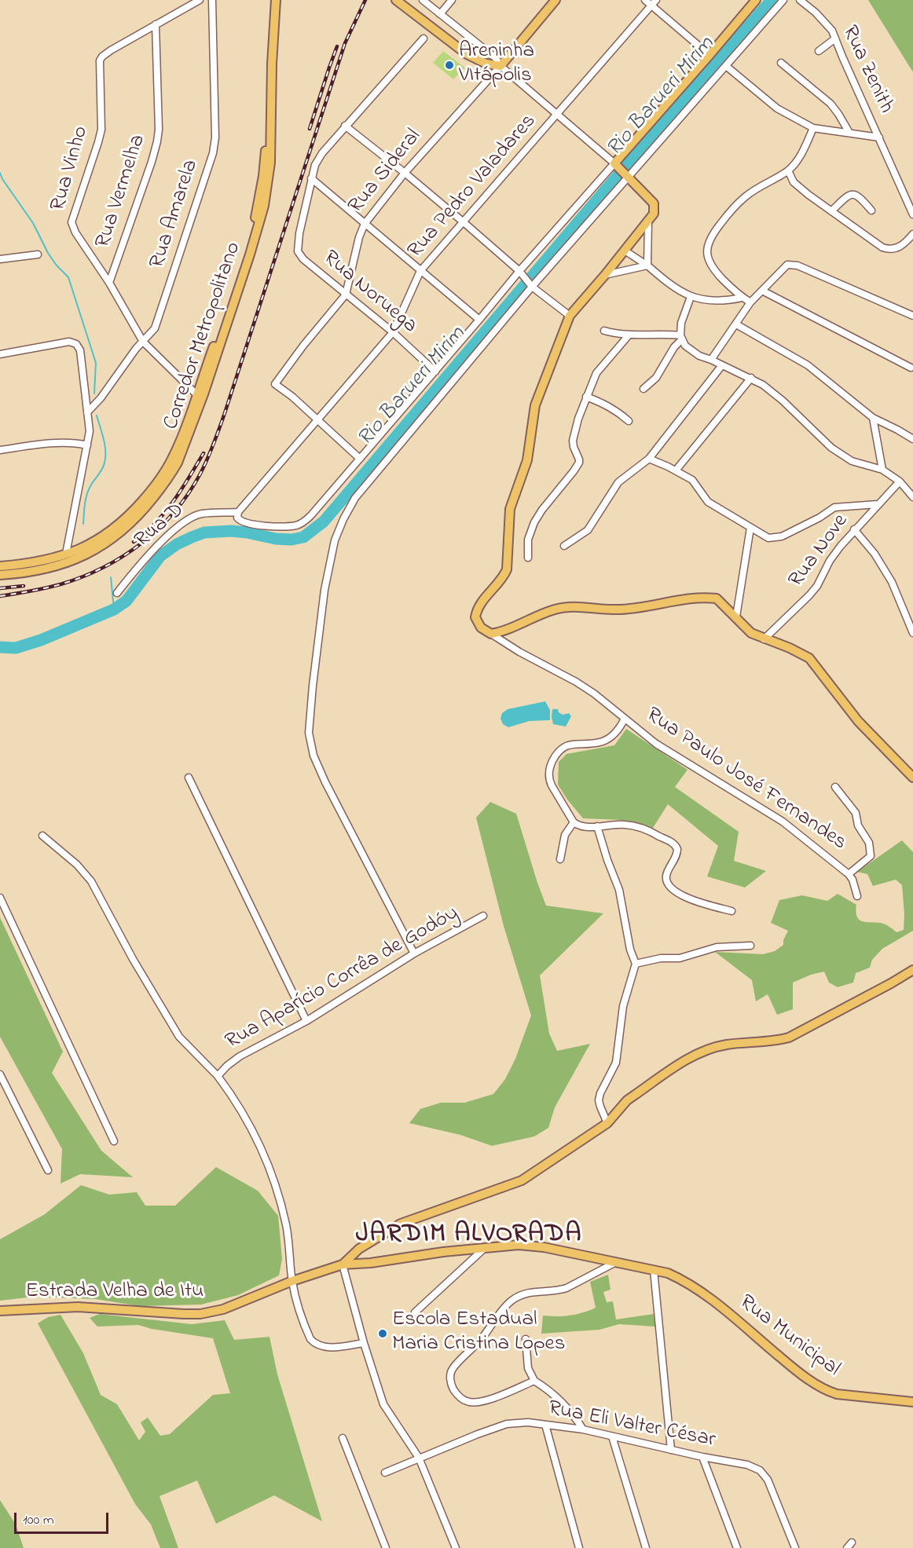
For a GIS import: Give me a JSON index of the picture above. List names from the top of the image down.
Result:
{
  "streets": {
    "main road": [
      "Rua Sideral",
      "Corredor Metropolitano",
      "Estrada Velha de Itu",
      "Rua Municipal"
    ],
    "street": [
      "Rua Zenith",
      "Rua Vinho",
      "Rua Pedro Valadares",
      "Rua Vermelha",
      "Rua Amarela",
      "Rua Noruega",
      "Rua D",
      "Rua Nove",
      "Rua Paulo José Fernandes",
      "Rua Aparício Corrêa de Godóy",
      "Rua Eli Valter César"
    ]
  },
  "crossings": [
    ["Rua Vinho", "Rua Vermelha"],
    ["Rua Sideral", "Rua Pedro Valadares"],
    ["Rua Sideral", "Rua Noruega"],
    ["Rua Pedro Valadares", "Rua Noruega"],
    ["Rua Pedro Valadares", "Rua D"],
    ["Rua Aparício Corrêa de Godóy", "Estrada Velha de Itu"],
    ["Estrada Velha de Itu", "Rua Municipal"]
  ],
  "districts": ["JARDIM ALVORADA"],
  "water": ["Rio Barueri Mirim"],
  "places": ["Areninha VItápolis", "Escola Estadual Maria Cristina Lopes"],
  "scale_bar": "100 m"
}
